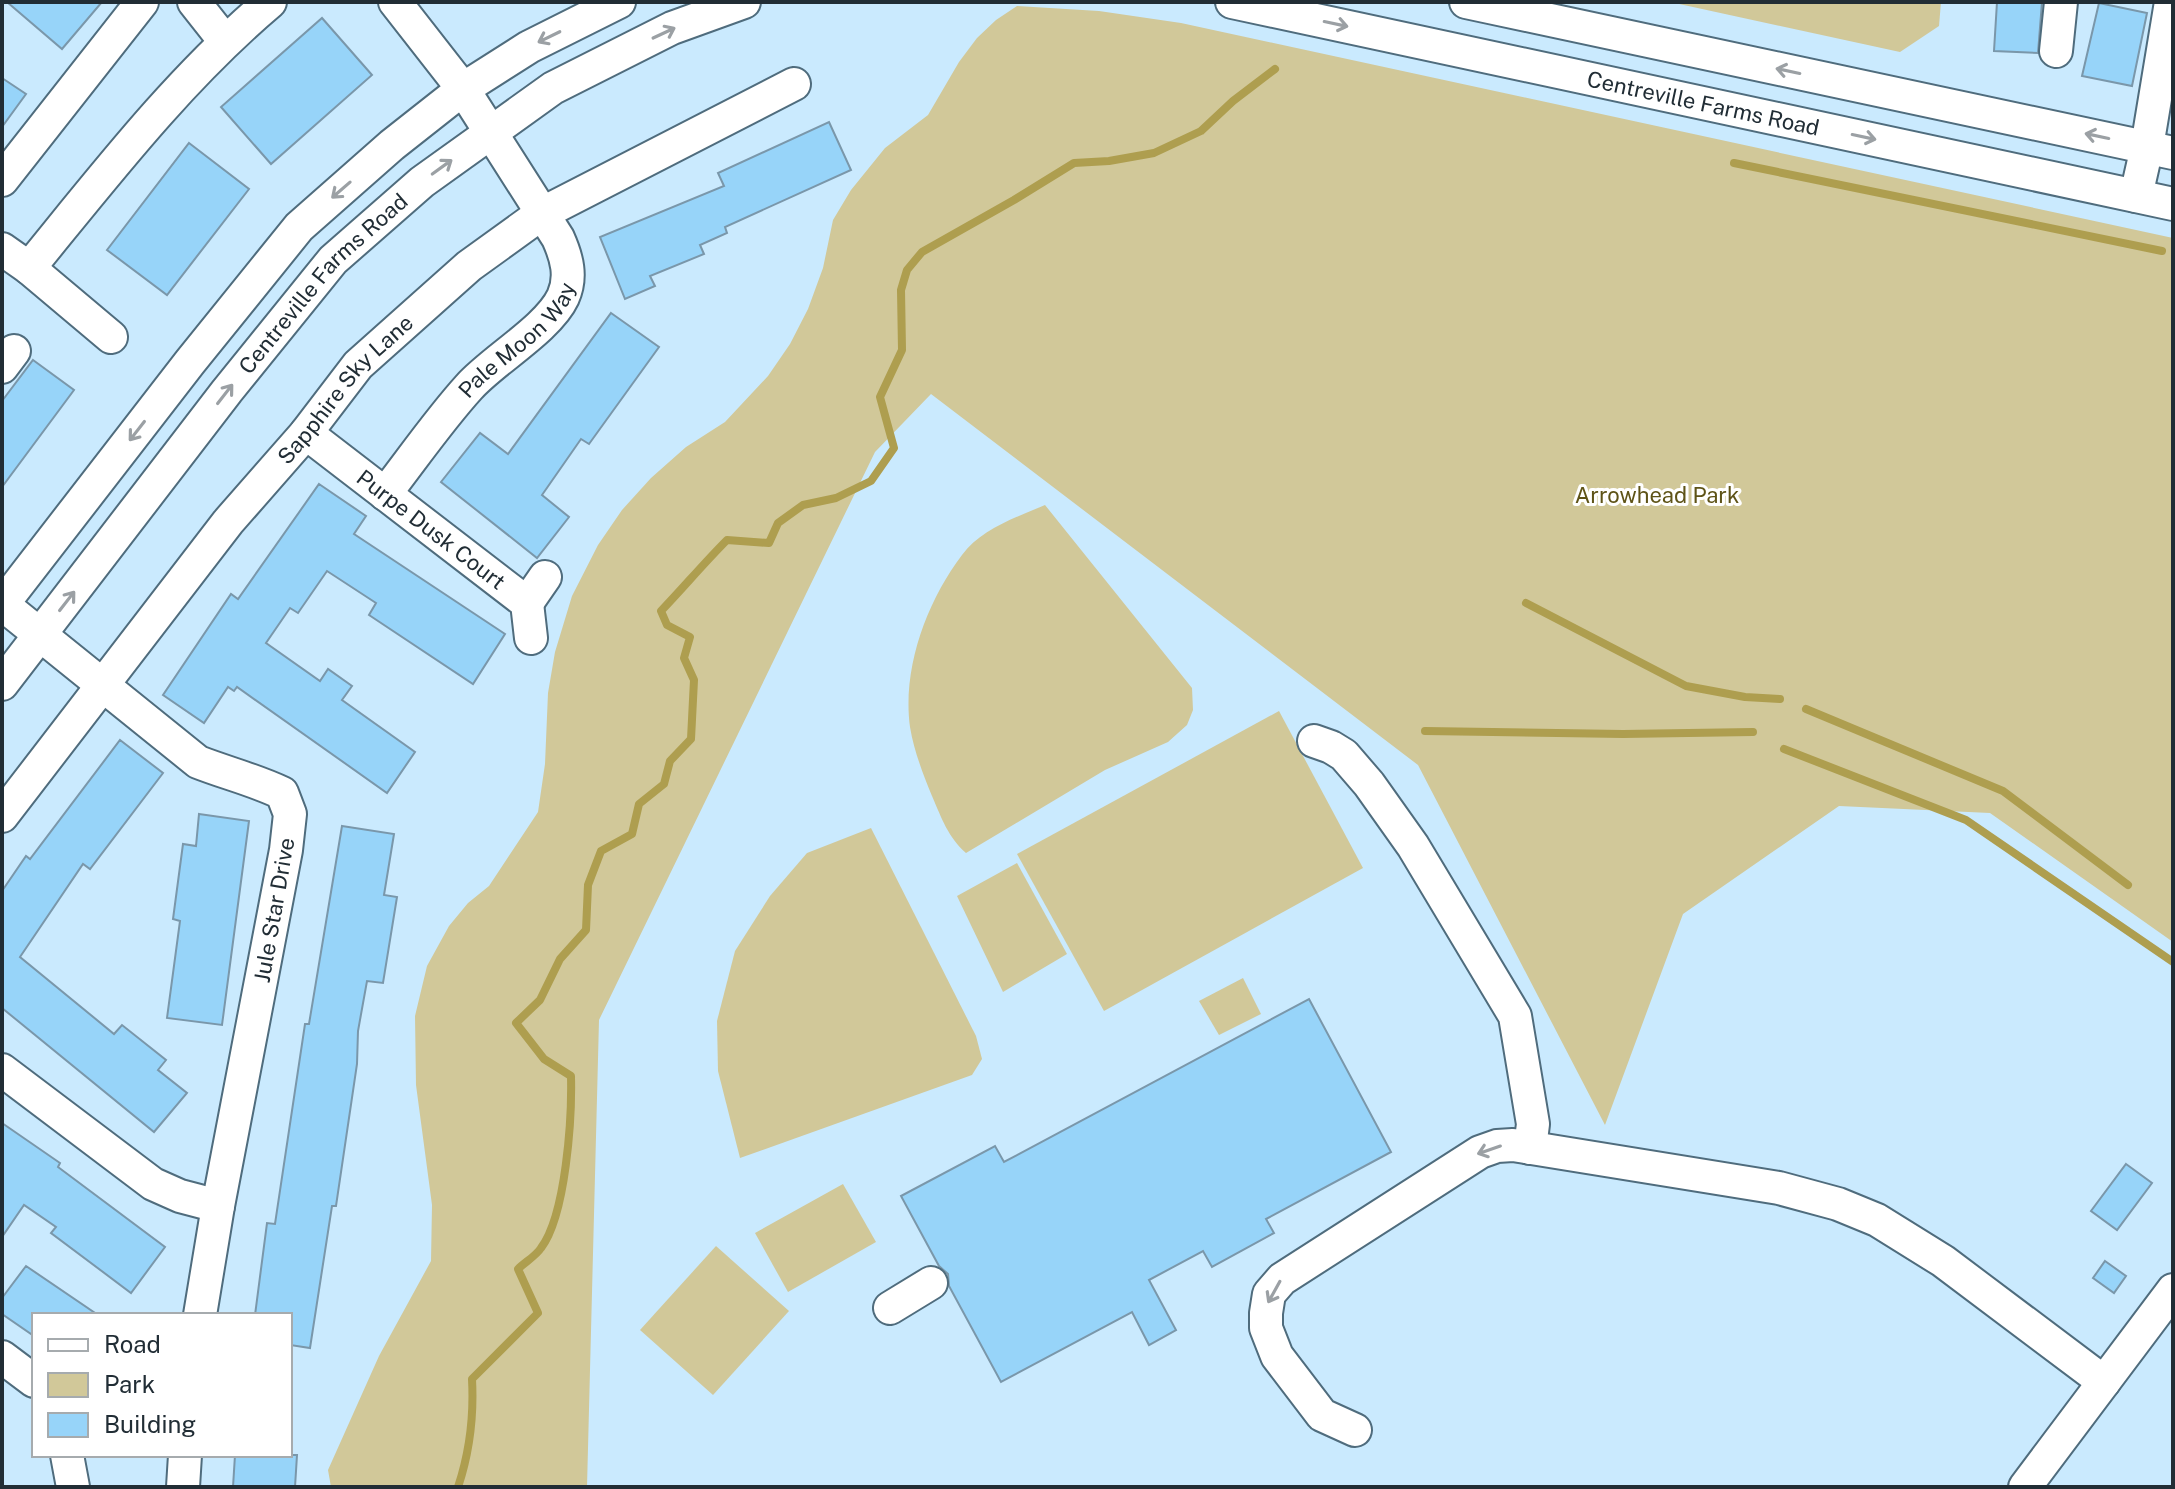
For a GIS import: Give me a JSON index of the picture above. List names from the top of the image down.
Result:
{
  "streets": {
    "street": [
      "Centreville Farms Road",
      "Pale Moon Way",
      "Sapphire Sky Lane",
      "Purpe Dusk Court",
      "Jule Star Drive"
    ]
  },
  "crossings": [
    ["Centreville Farms Road", "Pale Moon Way"],
    ["Centreville Farms Road", "Jule Star Drive"],
    ["Pale Moon Way", "Sapphire Sky Lane"],
    ["Pale Moon Way", "Purpe Dusk Court"],
    ["Sapphire Sky Lane", "Purpe Dusk Court"],
    ["Sapphire Sky Lane", "Jule Star Drive"]
  ],
  "one_way": ["Centreville Farms Road"],
  "parks": ["Arrowhead Park"],
  "legend": ["Road", "Park", "Building"]
}
